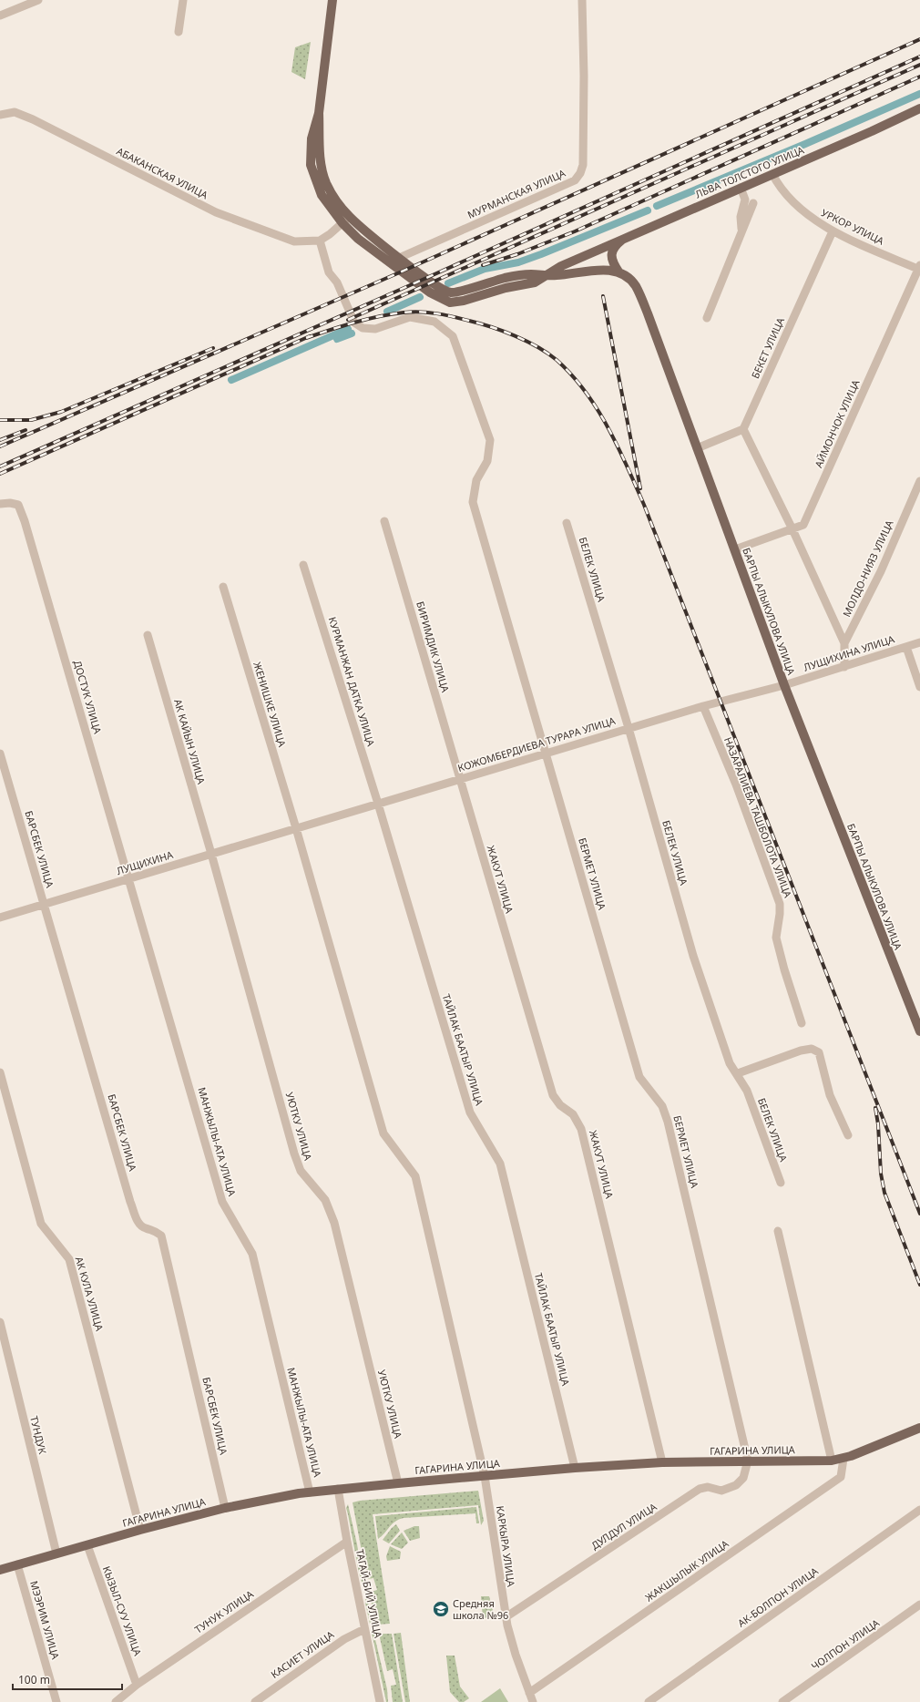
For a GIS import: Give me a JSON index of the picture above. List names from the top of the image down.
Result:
{
  "streets": {
    "main road": ["ЛЬВА ТОЛСТОГО УЛИЦА", "БАРПЫ АЛЫКУЛОВА УЛИЦА", "ГАГАРИНА УЛИЦА"],
    "street": [
      "АБАКАНСКАЯ УЛИЦА",
      "МУРМАНСКАЯ УЛИЦА",
      "УРКОР УЛИЦА",
      "БЕКЕТ УЛИЦА",
      "АЙМОНЧОК УЛИЦА",
      "МОЛДО-НИЯЗ УЛИЦА",
      "БЕЛЕК УЛИЦА",
      "БИРИМДИК УЛИЦА",
      "ЛУЩИХИНА УЛИЦА",
      "КУРМАНЖАН ДАТКА УЛИЦА",
      "ДОСТУК УЛИЦА",
      "ЖЕНИШКЕ УЛИЦА",
      "АК КАЙЫН УЛИЦА",
      "КОЖОМБЕРДИЕВА ТУРАРА УЛИЦА",
      "НАЗАРАЛИЕВА ТАШБОЛОТА УЛИЦА",
      "БАРСБЕК УЛИЦА",
      "ЛУЩИХИНА",
      "БЕРМЕТ УЛИЦА",
      "ЖАКУТ УЛИЦА",
      "ТАЙЛАК БААТЫР УЛИЦА",
      "УЮТКУ УЛИЦА",
      "МАНЖЫЛЫ-АТА УЛИЦА",
      "АК КУЛА УЛИЦА",
      "ТУНДУК",
      "ДУЛДУЛ УЛИЦА",
      "КАРКЫРА УЛИЦА",
      "ЖАКШЫЛЫК УЛИЦА",
      "ТАГАЙ-БИЙ УЛИЦА",
      "АК-БОЛПОН УЛИЦА",
      "КЫЗЫЛ-СУУ УЛИЦА",
      "ТУНУК УЛИЦА",
      "МЭЭРИМ УЛИЦА",
      "ЧОЛПОН УЛИЦА",
      "КАСИЕТ УЛИЦА"
    ]
  },
  "crossings": [
    ["ЛЬВА ТОЛСТОГО УЛИЦА", "УРКОР УЛИЦА"],
    ["УРКОР УЛИЦА", "БЕКЕТ УЛИЦА"],
    ["УРКОР УЛИЦА", "АЙМОНЧОК УЛИЦА"],
    ["АЙМОНЧОК УЛИЦА", "БАРПЫ АЛЫКУЛОВА УЛИЦА"],
    ["МОЛДО-НИЯЗ УЛИЦА", "ЛУЩИХИНА УЛИЦА"],
    ["БЕЛЕК УЛИЦА", "КОЖОМБЕРДИЕВА ТУРАРА УЛИЦА"],
    ["БАРПЫ АЛЫКУЛОВА УЛИЦА", "ЛУЩИХИНА УЛИЦА"],
    ["БАРПЫ АЛЫКУЛОВА УЛИЦА", "КОЖОМБЕРДИЕВА ТУРАРА УЛИЦА"],
    ["БИРИМДИК УЛИЦА", "КОЖОМБЕРДИЕВА ТУРАРА УЛИЦА"],
    ["БИРИМДИК УЛИЦА", "ЖАКУТ УЛИЦА"],
    ["ЛУЩИХИНА УЛИЦА", "КОЖОМБЕРДИЕВА ТУРАРА УЛИЦА"],
    ["КУРМАНЖАН ДАТКА УЛИЦА", "КОЖОМБЕРДИЕВА ТУРАРА УЛИЦА"],
    ["КУРМАНЖАН ДАТКА УЛИЦА", "ТАЙЛАК БААТЫР УЛИЦА"],
    ["ДОСТУК УЛИЦА", "ЛУЩИХИНА"],
    ["ДОСТУК УЛИЦА", "МАНЖЫЛЫ-АТА УЛИЦА"],
    ["ЖЕНИШКЕ УЛИЦА", "КОЖОМБЕРДИЕВА ТУРАРА УЛИЦА"],
    ["ЖЕНИШКЕ УЛИЦА", "ЛУЩИХИНА"],
    ["ЖЕНИШКЕ УЛИЦА", "ГАГАРИНА УЛИЦА"],
    ["ЖЕНИШКЕ УЛИЦА", "КАРКЫРА УЛИЦА"],
    ["АК КАЙЫН УЛИЦА", "ЛУЩИХИНА"],
    ["АК КАЙЫН УЛИЦА", "УЮТКУ УЛИЦА"],
    ["КОЖОМБЕРДИЕВА ТУРАРА УЛИЦА", "НАЗАРАЛИЕВА ТАШБОЛОТА УЛИЦА"],
    ["КОЖОМБЕРДИЕВА ТУРАРА УЛИЦА", "ЛУЩИХИНА"],
    ["КОЖОМБЕРДИЕВА ТУРАРА УЛИЦА", "БЕРМЕТ УЛИЦА"],
    ["КОЖОМБЕРДИЕВА ТУРАРА УЛИЦА", "ЖАКУТ УЛИЦА"],
    ["КОЖОМБЕРДИЕВА ТУРАРА УЛИЦА", "ТАЙЛАК БААТЫР УЛИЦА"],
    ["БАРСБЕК УЛИЦА", "ЛУЩИХИНА"],
    ["БАРСБЕК УЛИЦА", "ГАГАРИНА УЛИЦА"],
    ["ЛУЩИХИНА", "УЮТКУ УЛИЦА"],
    ["ЛУЩИХИНА", "МАНЖЫЛЫ-АТА УЛИЦА"],
    ["БЕРМЕТ УЛИЦА", "ГАГАРИНА УЛИЦА"],
    ["БЕРМЕТ УЛИЦА", "ДУЛДУЛ УЛИЦА"],
    ["ЖАКУТ УЛИЦА", "ГАГАРИНА УЛИЦА"],
    ["ТАЙЛАК БААТЫР УЛИЦА", "ГАГАРИНА УЛИЦА"],
    ["УЮТКУ УЛИЦА", "ГАГАРИНА УЛИЦА"],
    ["МАНЖЫЛЫ-АТА УЛИЦА", "ГАГАРИНА УЛИЦА"],
    ["АК КУЛА УЛИЦА", "ГАГАРИНА УЛИЦА"],
    ["ТУНДУК", "ГАГАРИНА УЛИЦА"],
    ["ГАГАРИНА УЛИЦА", "ДУЛДУЛ УЛИЦА"],
    ["ГАГАРИНА УЛИЦА", "КАРКЫРА УЛИЦА"],
    ["ГАГАРИНА УЛИЦА", "ЖАКШЫЛЫК УЛИЦА"],
    ["ГАГАРИНА УЛИЦА", "ТАГАЙ-БИЙ УЛИЦА"],
    ["ГАГАРИНА УЛИЦА", "КЫЗЫЛ-СУУ УЛИЦА"],
    ["ГАГАРИНА УЛИЦА", "МЭЭРИМ УЛИЦА"],
    ["ДУЛДУЛ УЛИЦА", "КАРКЫРА УЛИЦА"],
    ["КАРКЫРА УЛИЦА", "ЖАКШЫЛЫК УЛИЦА"],
    ["ТАГАЙ-БИЙ УЛИЦА", "ТУНУК УЛИЦА"],
    ["ТАГАЙ-БИЙ УЛИЦА", "КАСИЕТ УЛИЦА"],
    ["КЫЗЫЛ-СУУ УЛИЦА", "ТУНУК УЛИЦА"]
  ],
  "places": {
    "school or university": ["Средняя школа №96"]
  },
  "scale_bar": "100 m"
}
